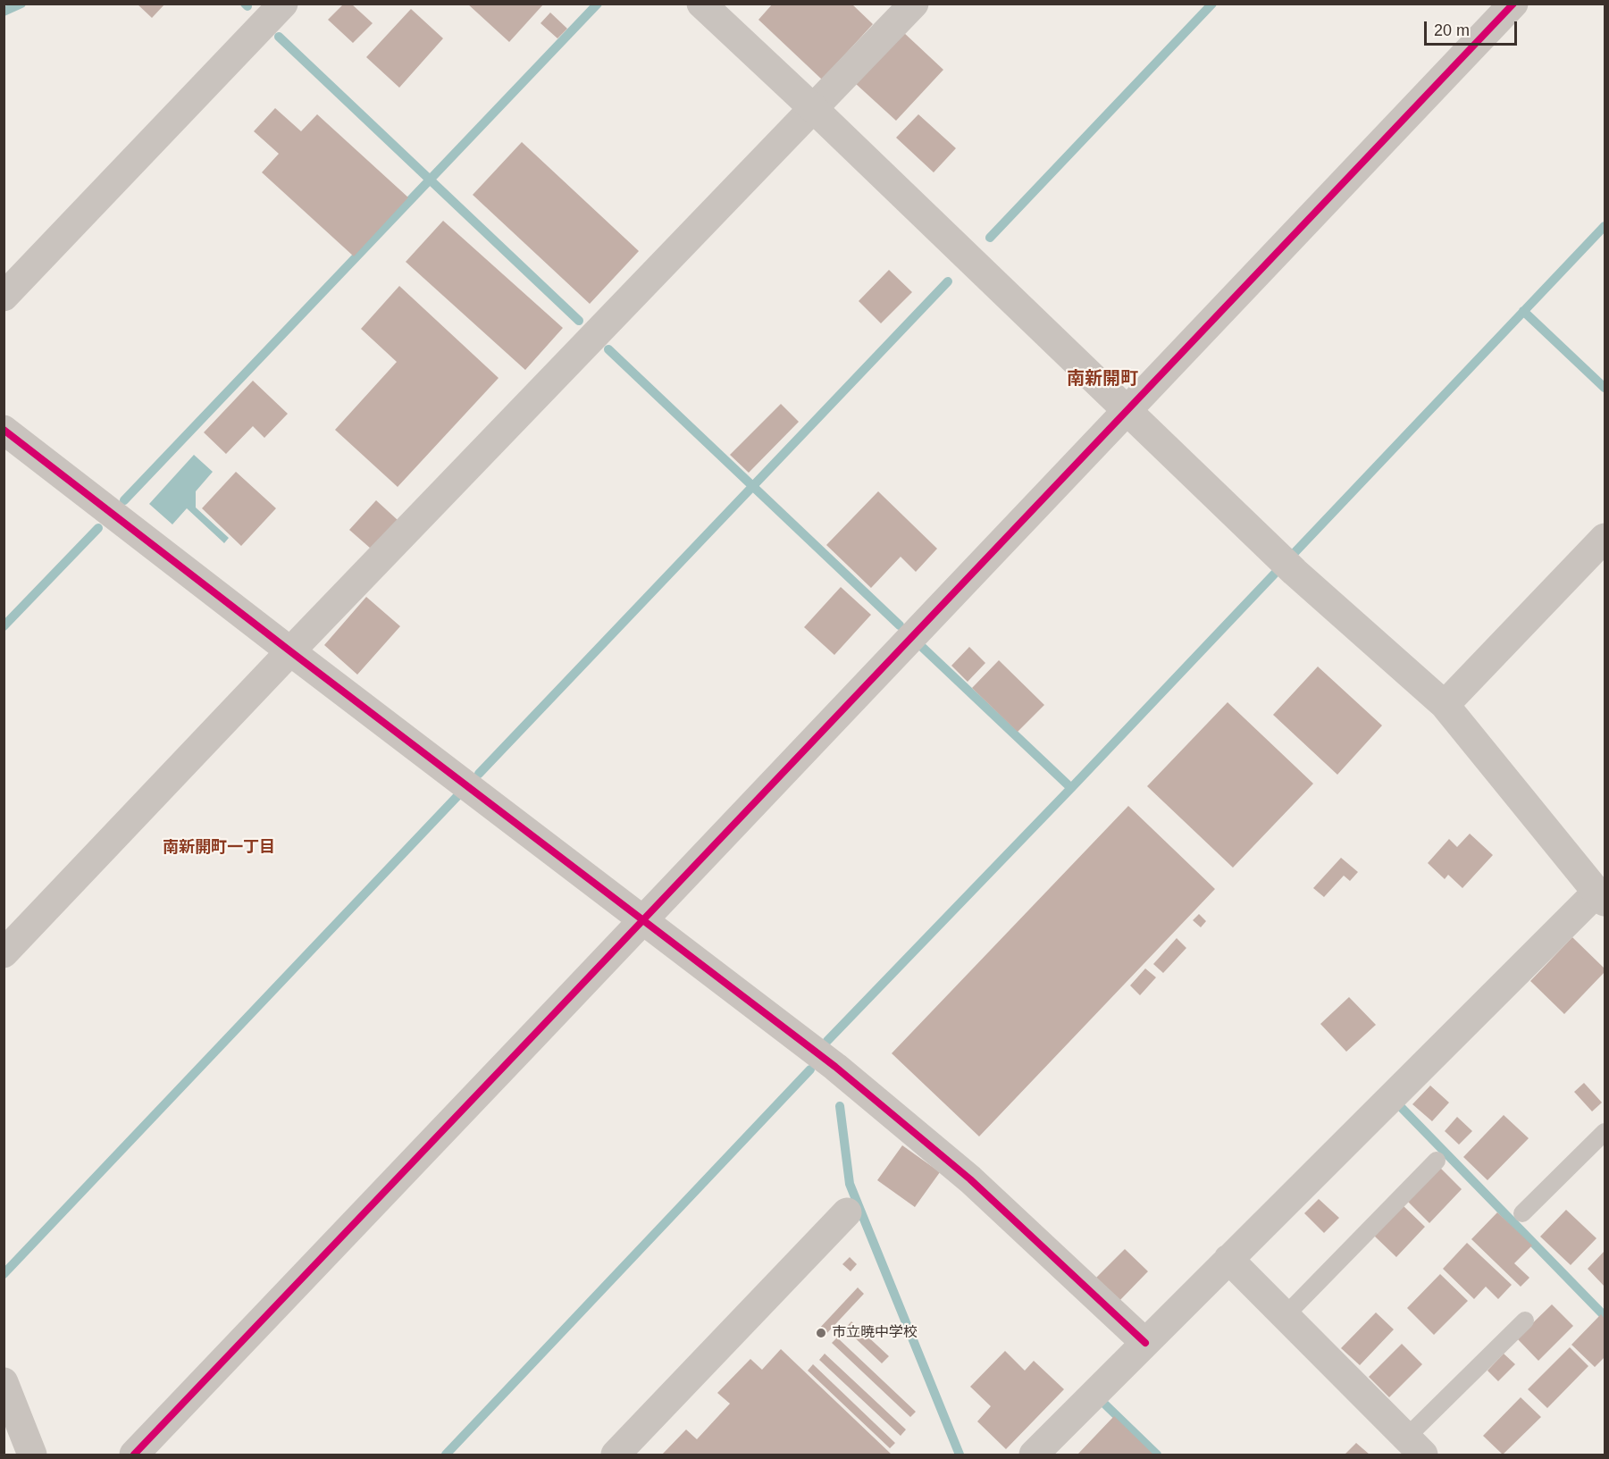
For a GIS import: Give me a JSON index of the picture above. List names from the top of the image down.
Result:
{
  "districts": ["南新開町", "南新開町一丁目"],
  "places": ["市立暁中学校"],
  "scale_bar": "20 m"
}
